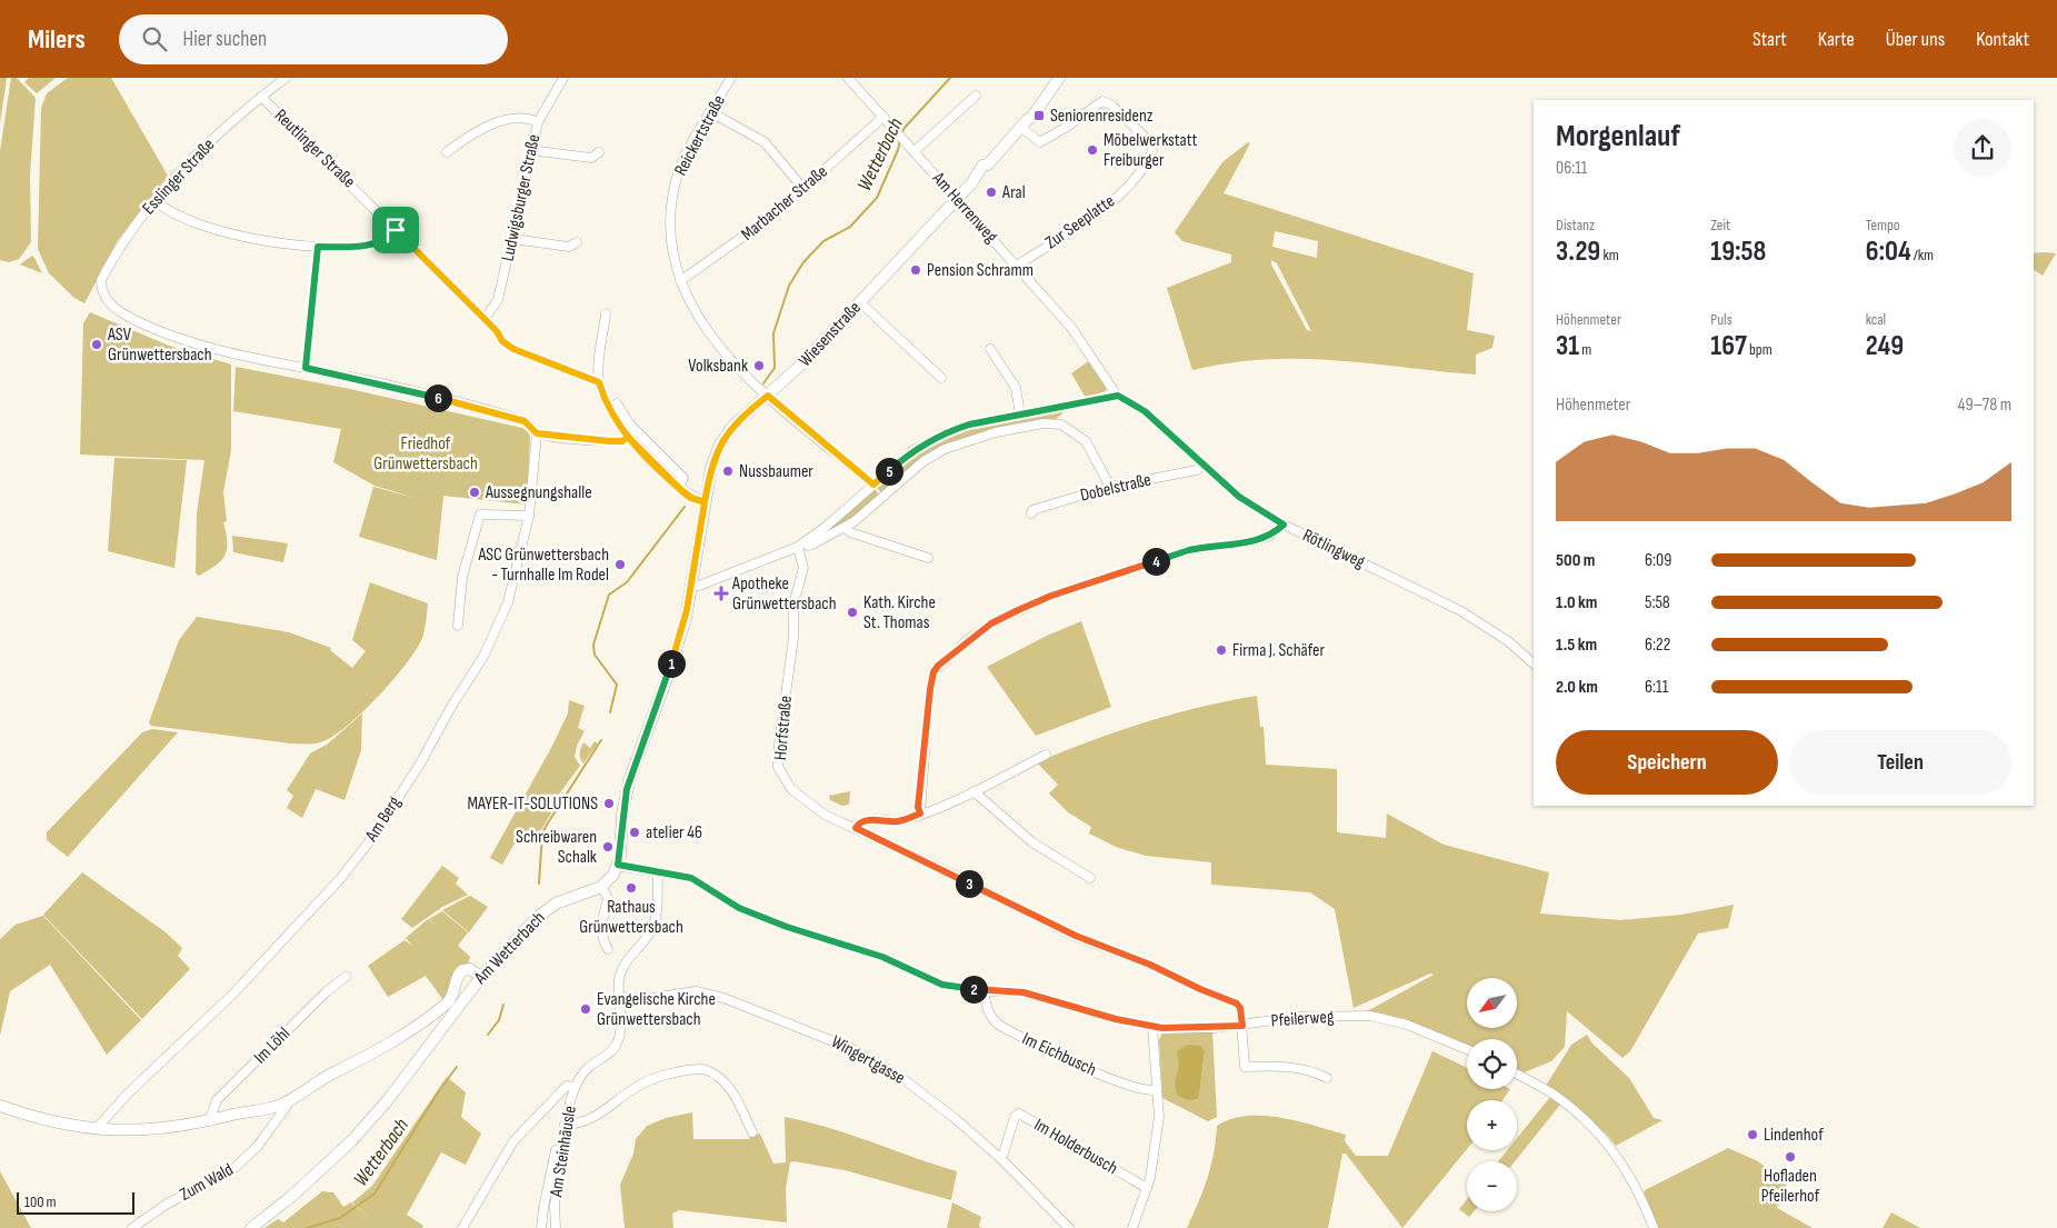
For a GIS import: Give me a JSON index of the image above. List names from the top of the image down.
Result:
{
  "streets": {
    "main road": ["Wiesenstraße", "Am Wetterbach"],
    "street": [
      "Reickertstraße",
      "Reutlinger Straße",
      "Esslinger Straße",
      "Ludwigsburger Straße",
      "Marbacher Straße",
      "Am Herrenweg",
      "Zur Seeplatte",
      "Dobelstraße",
      "Rötlingweg",
      "Horfstraße",
      "Am Berg",
      "Pfeilerweg",
      "Im Löhl",
      "Im Eichbusch",
      "Wingertgasse",
      "Im Holderbusch",
      "Am Steinhäusle",
      "Zum Wald"
    ]
  },
  "crossings": [
    ["Reickertstraße", "Marbacher Straße"],
    ["Reickertstraße", "Wiesenstraße"],
    ["Reutlinger Straße", "Esslinger Straße"],
    ["Reutlinger Straße", "Ludwigsburger Straße"],
    ["Marbacher Straße", "Am Herrenweg"],
    ["Am Herrenweg", "Zur Seeplatte"],
    ["Am Herrenweg", "Wiesenstraße"],
    ["Am Herrenweg", "Rötlingweg"],
    ["Zur Seeplatte", "Wiesenstraße"],
    ["Dobelstraße", "Rötlingweg"],
    ["Horfstraße", "Pfeilerweg"],
    ["Pfeilerweg", "Im Eichbusch"],
    ["Pfeilerweg", "Am Steinhäusle"],
    ["Wingertgasse", "Im Holderbusch"],
    ["Wingertgasse", "Am Steinhäusle"]
  ],
  "water": ["Wetterbach"],
  "parks": ["Friedhof Grünwettersbach"],
  "places": {
    "transit": ["Seniorenresidenz"],
    "other": [
      "Möbelwerkstatt Freiburger",
      "Aral",
      "Pension Schramm",
      "ASV Grünwettersbach",
      "Volksbank",
      "Nussbaumer",
      "Aussegnungshalle",
      "ASC Grünwettersbach - Turnhalle Im Rodel",
      "Kath. Kirche St. Thomas",
      "Firma J. Schäfer",
      "MAYER-IT-SOLUTIONS",
      "atelier 46",
      "Schreibwaren Schalk",
      "Rathaus Grünwettersbach",
      "Evangelische Kirche Grünwettersbach",
      "Lindenhof",
      "Hofladen Pfeilerhof"
    ],
    "health": ["Apotheke Grünwettersbach"]
  },
  "scale_bar": "100 m",
  "north": "bottom left",
  "page": {
    "header": "Milers",
    "search": "Hier suchen",
    "nav": [
      "Start",
      "Karte",
      "Über uns",
      "Kontakt"
    ],
    "heading": ["Morgenlauf", "06:11"],
    "stats": [
      ["Distanz", "3.29 km"],
      ["Zeit", "19:58"],
      ["Tempo", "6:04 /km"],
      ["Höhenmeter", "31 m"],
      ["Puls", "167 bpm"],
      ["kcal", "249"]
    ],
    "chart": ["Höhenmeter", "49–78 m"],
    "pins": [
      "6",
      "5",
      "4",
      "1",
      "3",
      "2"
    ],
    "list": [
      {
        "name": "500 m",
        "note": "6:09"
      },
      {
        "name": "1.0 km",
        "note": "5:58"
      },
      {
        "name": "1.5 km",
        "note": "6:22"
      },
      {
        "name": "2.0 km",
        "note": "6:11"
      }
    ],
    "buttons": ["Speichern", "Teilen"],
    "map_buttons": ["+", "−"],
    "scale": "100 m"
  }
}
